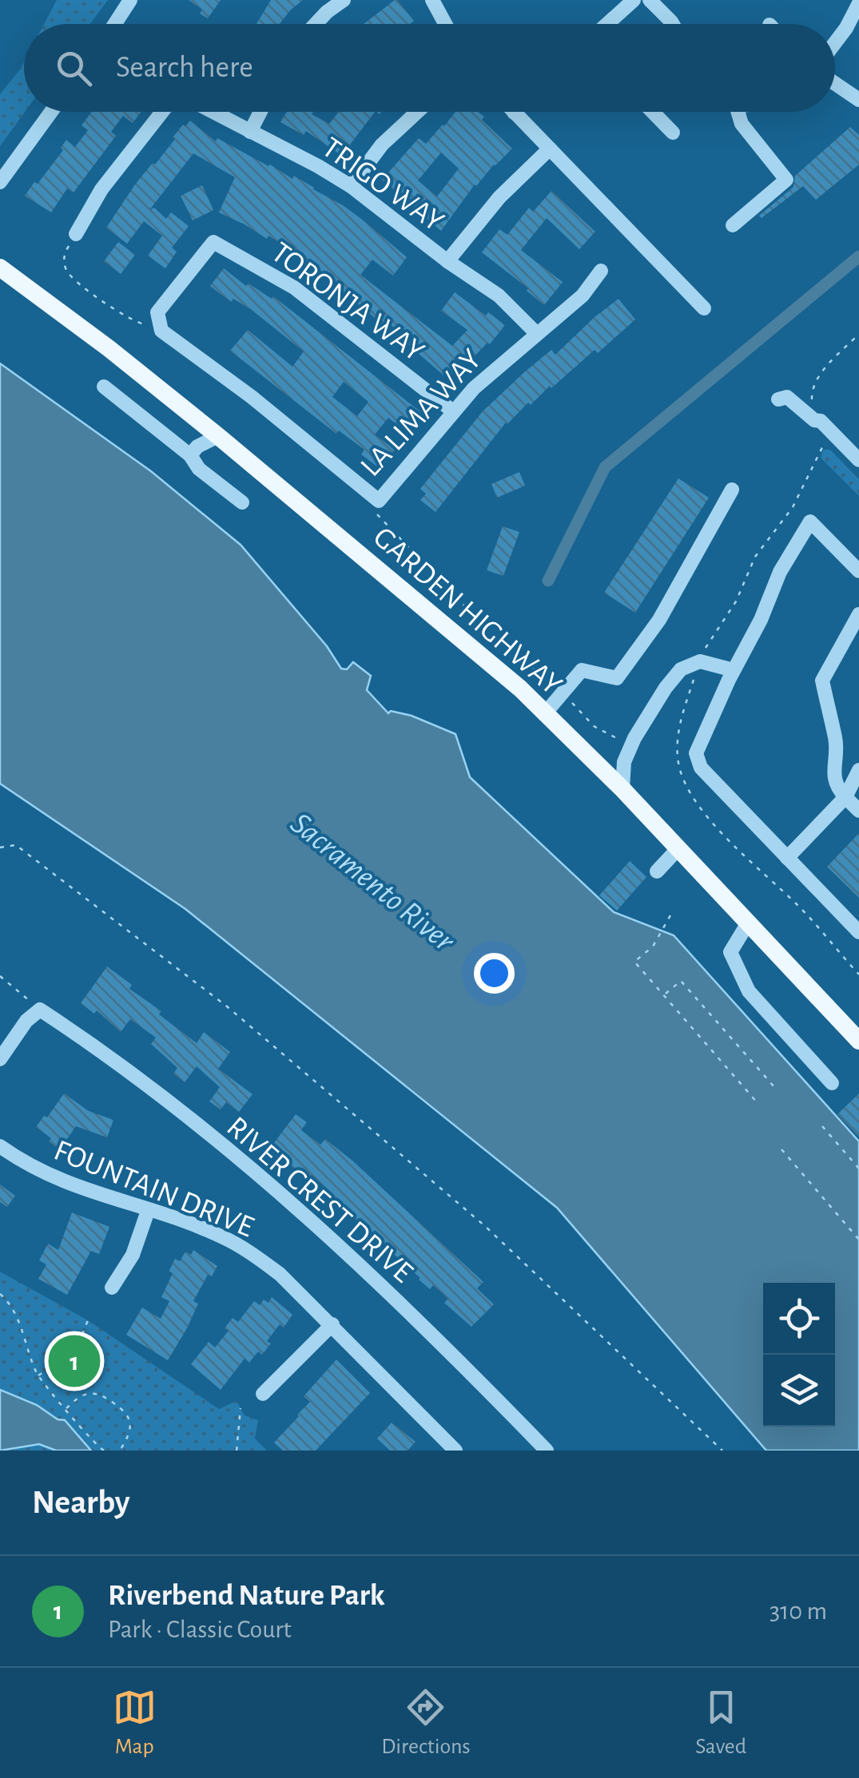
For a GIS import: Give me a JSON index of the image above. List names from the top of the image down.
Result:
{
  "streets": {
    "main road": ["GARDEN HIGHWAY"],
    "street": [
      "TRIGO WAY",
      "TORONJA WAY",
      "LA LIMA WAY",
      "FOUNTAIN DRIVE",
      "RIVER CREST DRIVE"
    ]
  },
  "crossings": [
    ["TRIGO WAY", "LA LIMA WAY"],
    ["TORONJA WAY", "LA LIMA WAY"]
  ],
  "water": ["Sacramento River"],
  "page": {
    "search": "Search here",
    "pins": "1",
    "heading": "Nearby",
    "list": [
      {
        "mark": "1",
        "name": "Riverbend Nature Park",
        "note": "Park · Classic Court",
        "value": "310 m"
      }
    ],
    "nav": ["Map", "Directions", "Saved"]
  }
}
